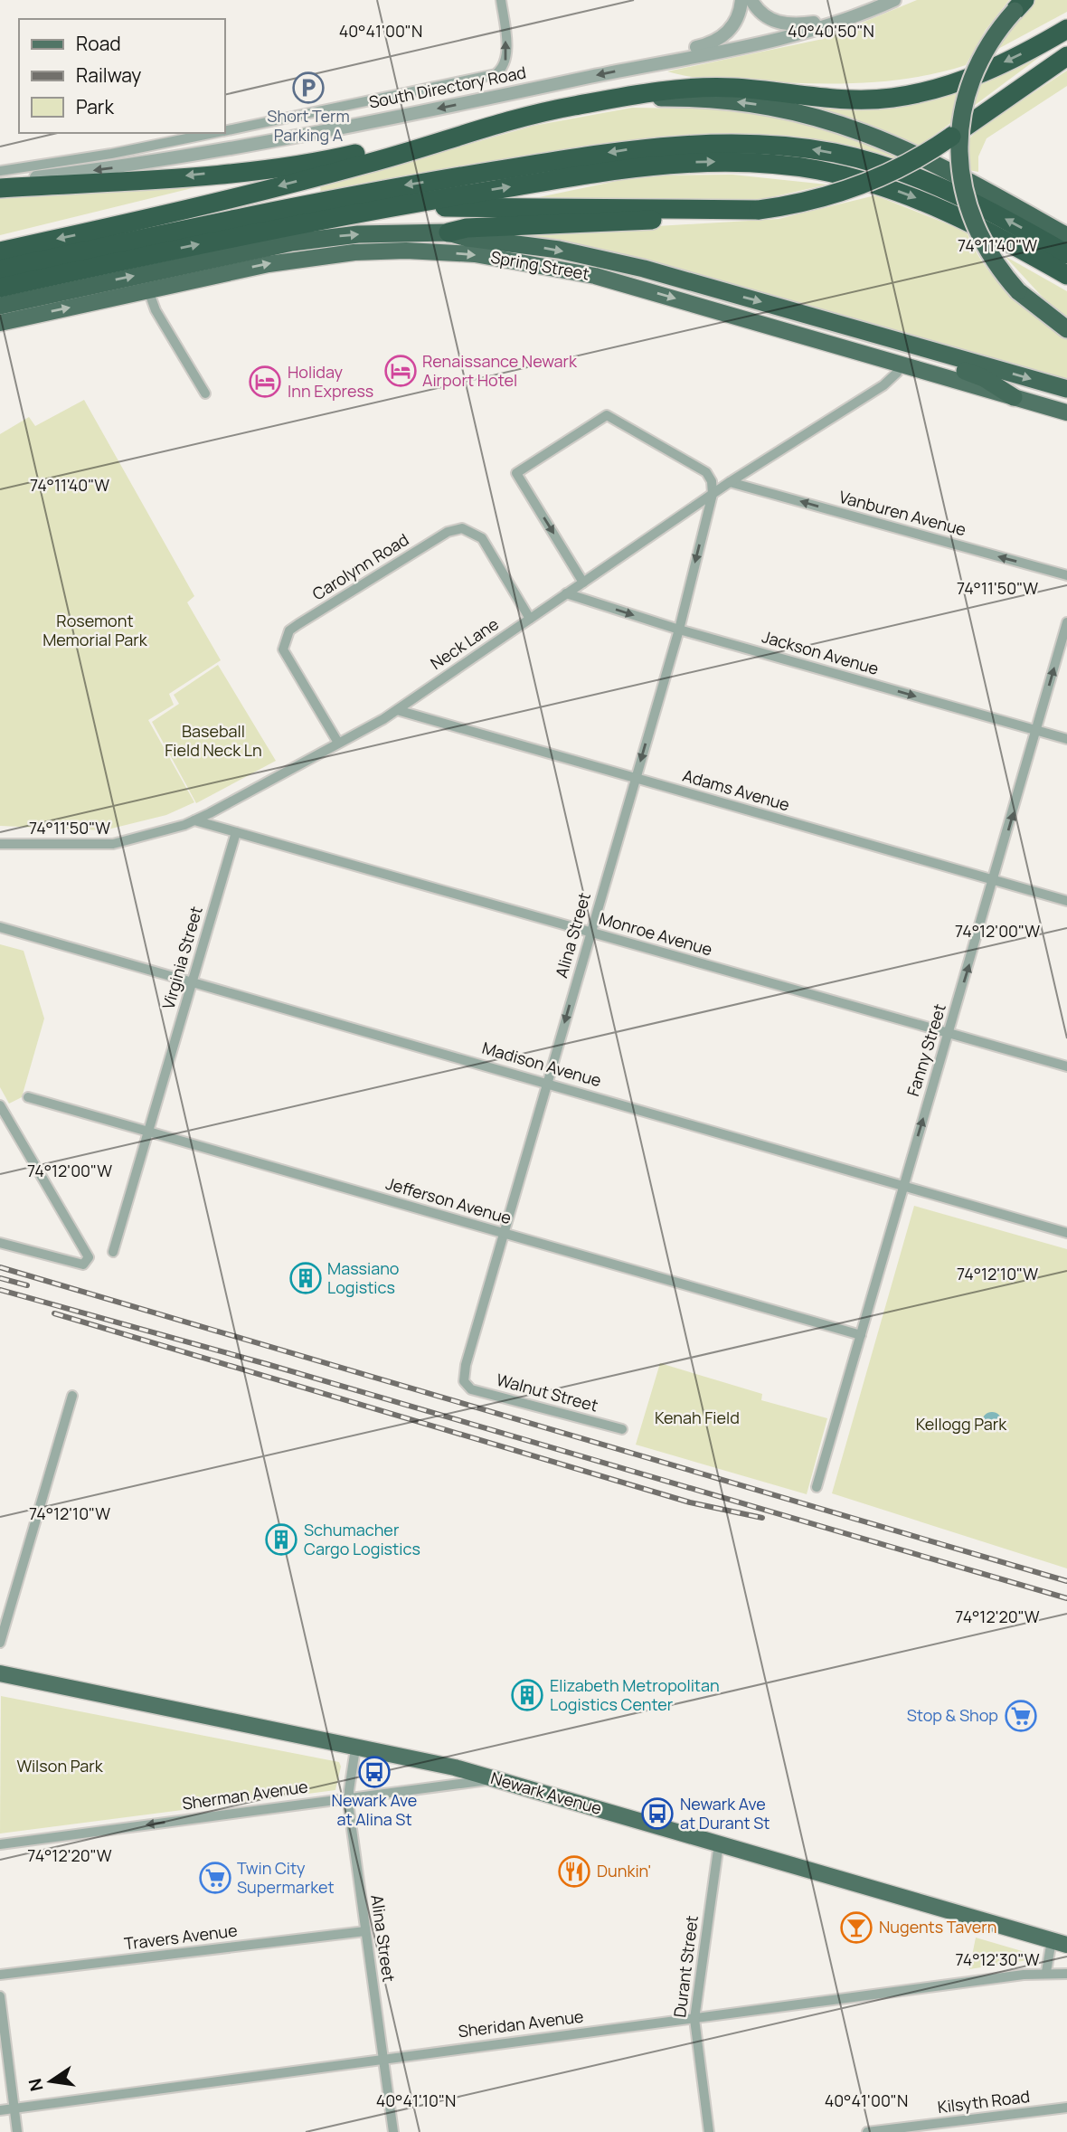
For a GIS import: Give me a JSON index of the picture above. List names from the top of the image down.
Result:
{
  "streets": {
    "main road": ["Spring Street", "Newark Avenue"],
    "street": [
      "South Directory Road",
      "Vanburen Avenue",
      "Carolynn Road",
      "Neck Lane",
      "Jackson Avenue",
      "Adams Avenue",
      "Monroe Avenue",
      "Alina Street",
      "Virginia Street",
      "Fanny Street",
      "Madison Avenue",
      "Jefferson Avenue",
      "Walnut Street",
      "Sherman Avenue",
      "Travers Avenue",
      "Durant Street",
      "Sheridan Avenue",
      "Kilsyth Road"
    ]
  },
  "crossings": [
    ["Spring Street", "Neck Lane"],
    ["Vanburen Avenue", "Neck Lane"],
    ["Carolynn Road", "Neck Lane"],
    ["Neck Lane", "Jackson Avenue"],
    ["Neck Lane", "Adams Avenue"],
    ["Neck Lane", "Alina Street"],
    ["Jackson Avenue", "Alina Street"],
    ["Jackson Avenue", "Fanny Street"],
    ["Adams Avenue", "Alina Street"],
    ["Adams Avenue", "Fanny Street"],
    ["Monroe Avenue", "Alina Street"],
    ["Monroe Avenue", "Virginia Street"],
    ["Monroe Avenue", "Fanny Street"],
    ["Alina Street", "Madison Avenue"],
    ["Alina Street", "Jefferson Avenue"],
    ["Alina Street", "Walnut Street"],
    ["Alina Street", "Newark Avenue"],
    ["Alina Street", "Sherman Avenue"],
    ["Alina Street", "Travers Avenue"],
    ["Alina Street", "Sheridan Avenue"],
    ["Virginia Street", "Madison Avenue"],
    ["Virginia Street", "Jefferson Avenue"],
    ["Fanny Street", "Madison Avenue"],
    ["Fanny Street", "Jefferson Avenue"],
    ["Newark Avenue", "Sherman Avenue"],
    ["Newark Avenue", "Durant Street"],
    ["Durant Street", "Sheridan Avenue"]
  ],
  "one_way": [
    "Spring Street",
    "Vanburen Avenue",
    "Jackson Avenue",
    "Fanny Street",
    "Sherman Avenue"
  ],
  "parks": [
    "Rosemont Memorial Park",
    "Baseball Field Neck Ln",
    "Kenah Field",
    "Kellogg Park",
    "Wilson Park"
  ],
  "places": {
    "parking": ["Short Term Parking A"],
    "hotel": ["Renaissance Newark Airport Hotel", "Holiday Inn Express"],
    "building": ["Massiano Logistics", "Schumacher Cargo Logistics", "Elizabeth Metropolitan Logistics Center"],
    "supermarket": ["Stop & Shop", "Twin City Supermarket"],
    "bus stop": ["Newark Ave at Alina St", "Newark Ave at Durant St"],
    "restaurant": ["Dunkin'"],
    "bar": ["Nugents Tavern"]
  },
  "legend": ["Road", "Railway", "Park"],
  "north": "left",
  "coordinates": [
    "40°41'00\"N",
    "40°40'50\"N",
    "74°11'40\"W",
    "74°11'50\"W",
    "74°12'00\"W",
    "74°12'10\"W",
    "74°12'20\"W",
    "74°12'30\"W",
    "40°41'10\"N"
  ]
}
